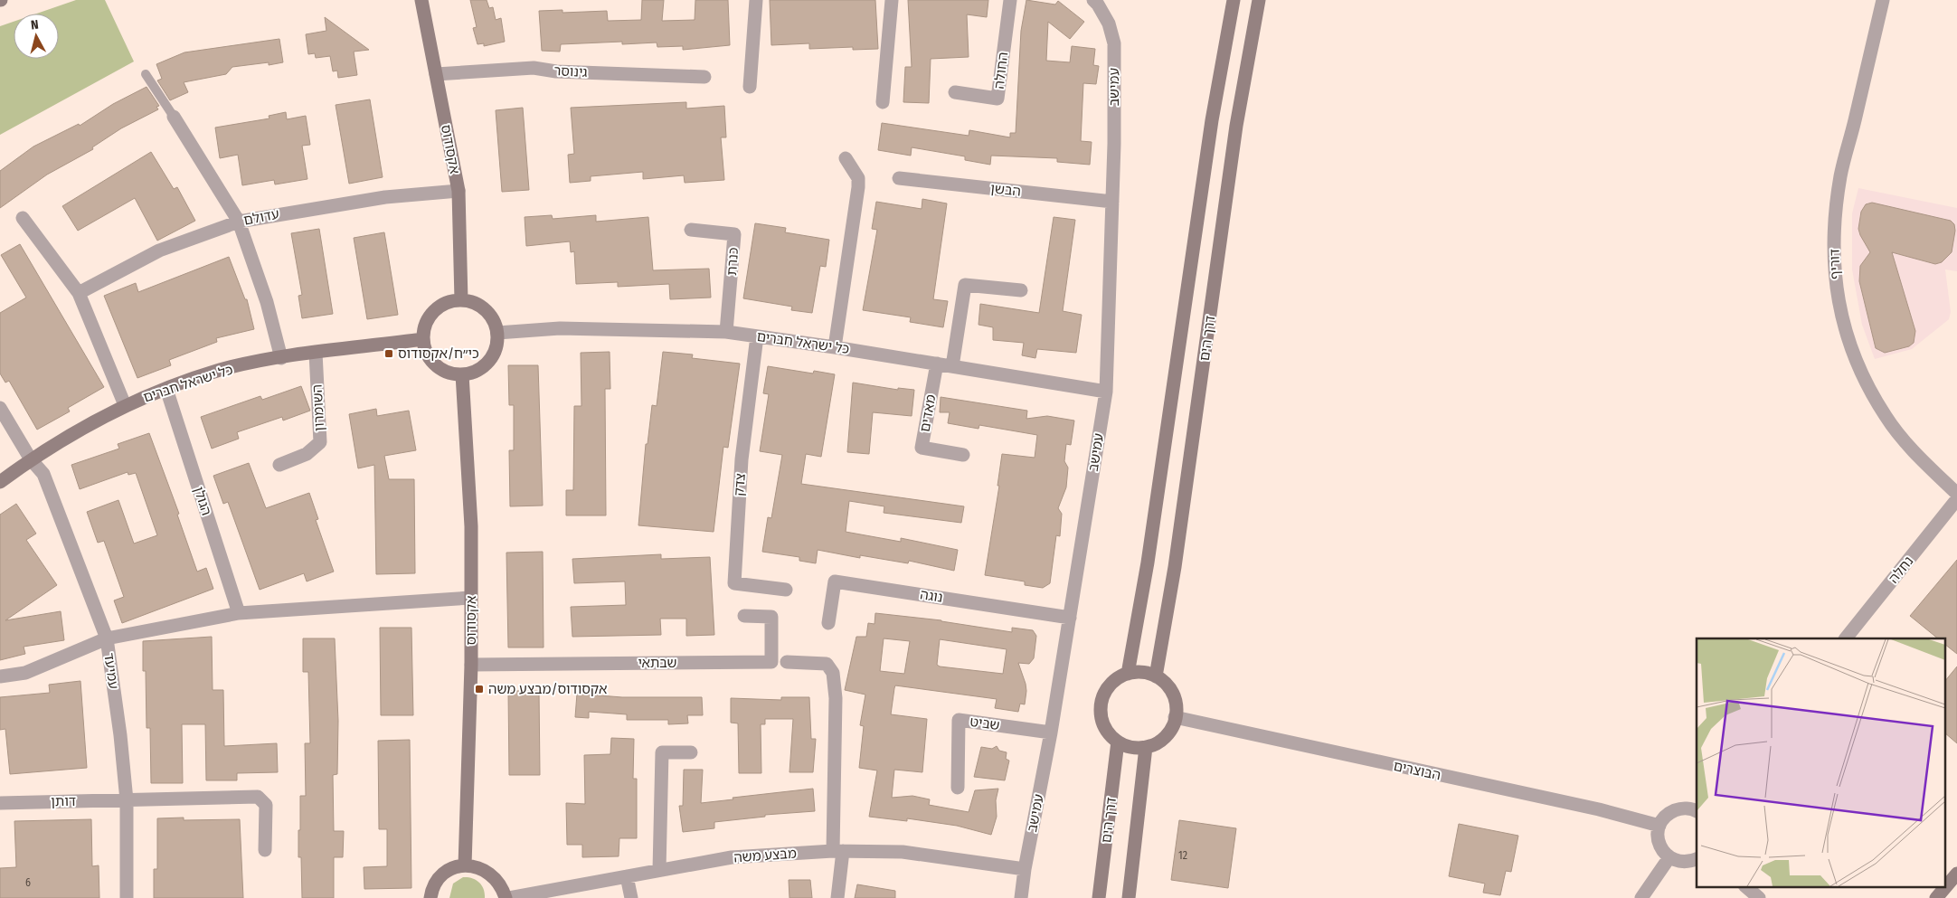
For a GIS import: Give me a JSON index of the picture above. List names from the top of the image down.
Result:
{
  "streets": {
    "street": [
      "החולה",
      "גינוסר",
      "עמישב",
      "אקסודוס",
      "הבשן",
      "עדולם",
      "כנרת",
      "דוריף",
      "דרך הים",
      "כל ישראל חברים",
      "השומרון",
      "מאדים",
      "צדק",
      "הגולן",
      "נחלה",
      "נוגה",
      "שבתאי",
      "עמיעד",
      "שביט",
      "הבוצרים",
      "דותן",
      "מבצע משה"
    ]
  },
  "crossings": [
    ["גינוסר", "אקסודוס"],
    ["עמישב", "הבשן"],
    ["עמישב", "כל ישראל חברים"],
    ["עמישב", "נוגה"],
    ["עמישב", "שביט"],
    ["עמישב", "מבצע משה"],
    ["אקסודוס", "עדולם"],
    ["אקסודוס", "כל ישראל חברים"],
    ["אקסודוס", "שבתאי"],
    ["כנרת", "כל ישראל חברים"],
    ["דרך הים", "הבוצרים"],
    ["כל ישראל חברים", "השומרון"],
    ["כל ישראל חברים", "מאדים"],
    ["כל ישראל חברים", "צדק"],
    ["כל ישראל חברים", "הגולן"],
    ["כל ישראל חברים", "עמיעד"],
    ["עמיעד", "דותן"]
  ],
  "places": {
    "transit": ["כי״ח/אקסודוס", "אקסודוס/מבצע משה"]
  },
  "house_numbers": ["12", "6"],
  "north": "top"
}
